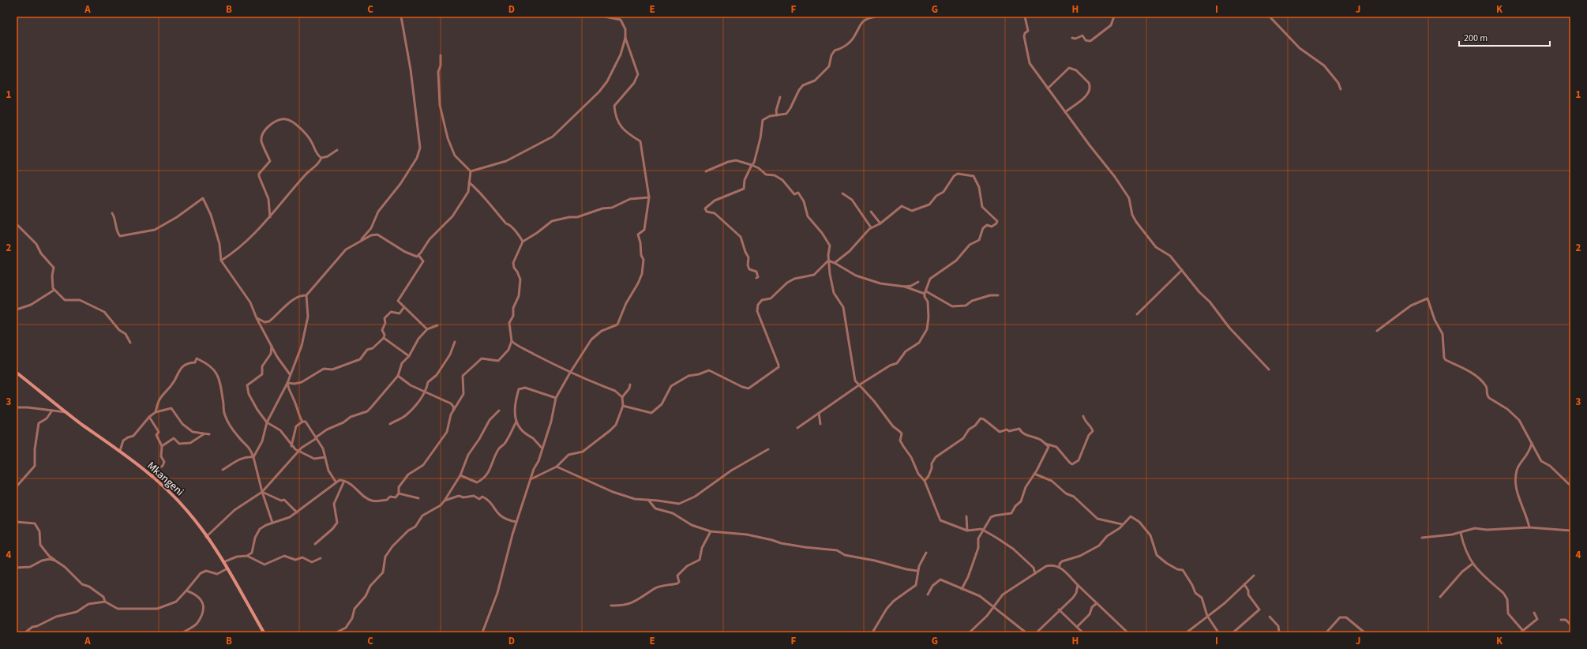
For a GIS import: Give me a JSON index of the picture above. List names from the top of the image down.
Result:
{
  "streets": {
    "street": ["Mkangeni"]
  },
  "scale_bar": "200 m",
  "grid": {
    "columns": [
      "A",
      "B",
      "C",
      "D",
      "E",
      "F",
      "G",
      "H",
      "I",
      "J",
      "K"
    ],
    "rows": [
      "1",
      "2",
      "3",
      "4"
    ]
  }
}
